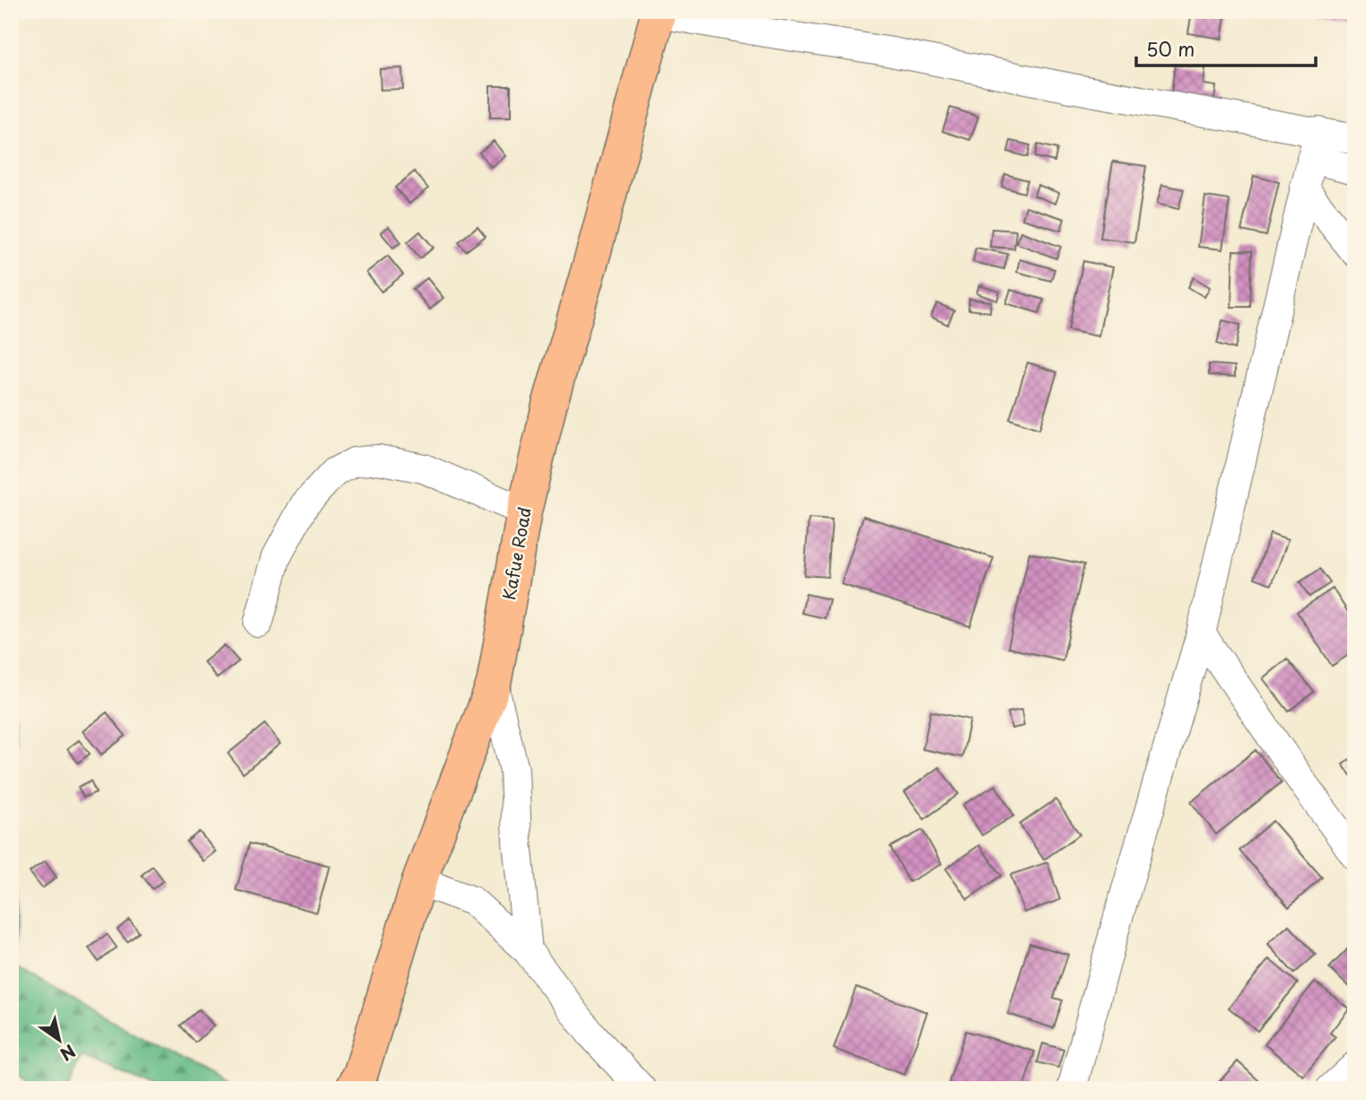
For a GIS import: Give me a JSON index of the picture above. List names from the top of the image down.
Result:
{
  "streets": {
    "highway": ["Kafue Road"]
  },
  "scale_bar": "50 m",
  "north": "bottom right"
}
